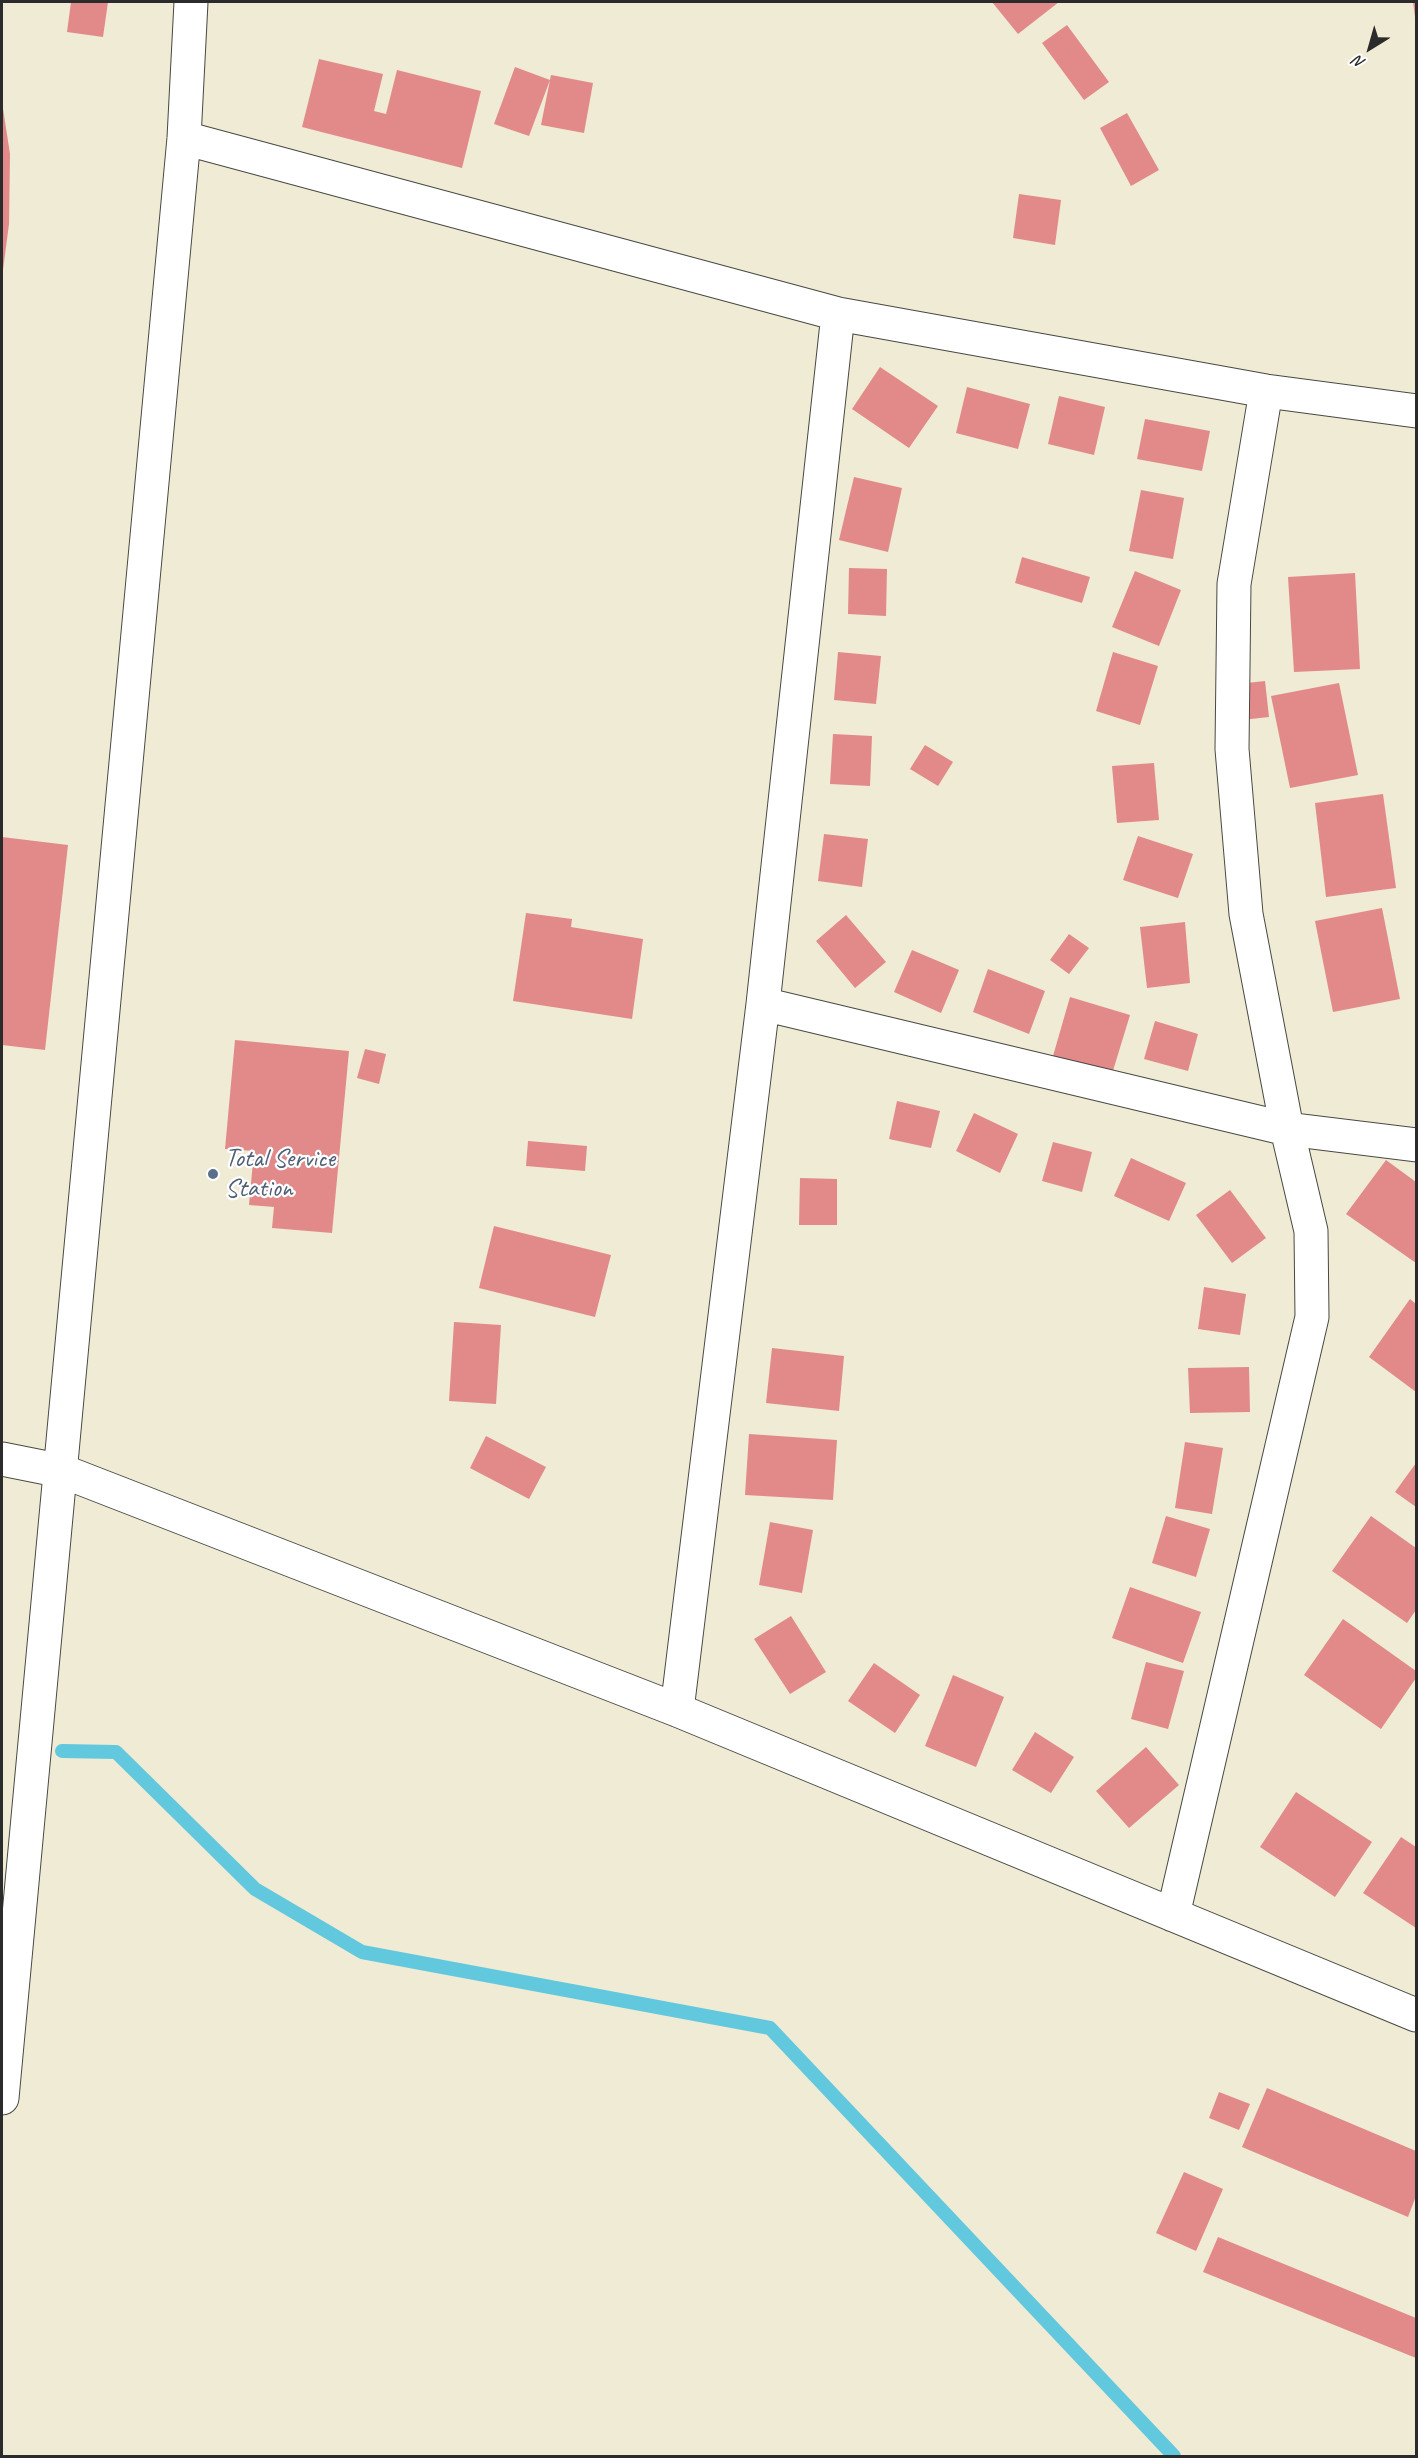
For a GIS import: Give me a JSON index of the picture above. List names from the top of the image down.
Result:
{
  "places": ["Total Service Station"],
  "north": "bottom left"
}
